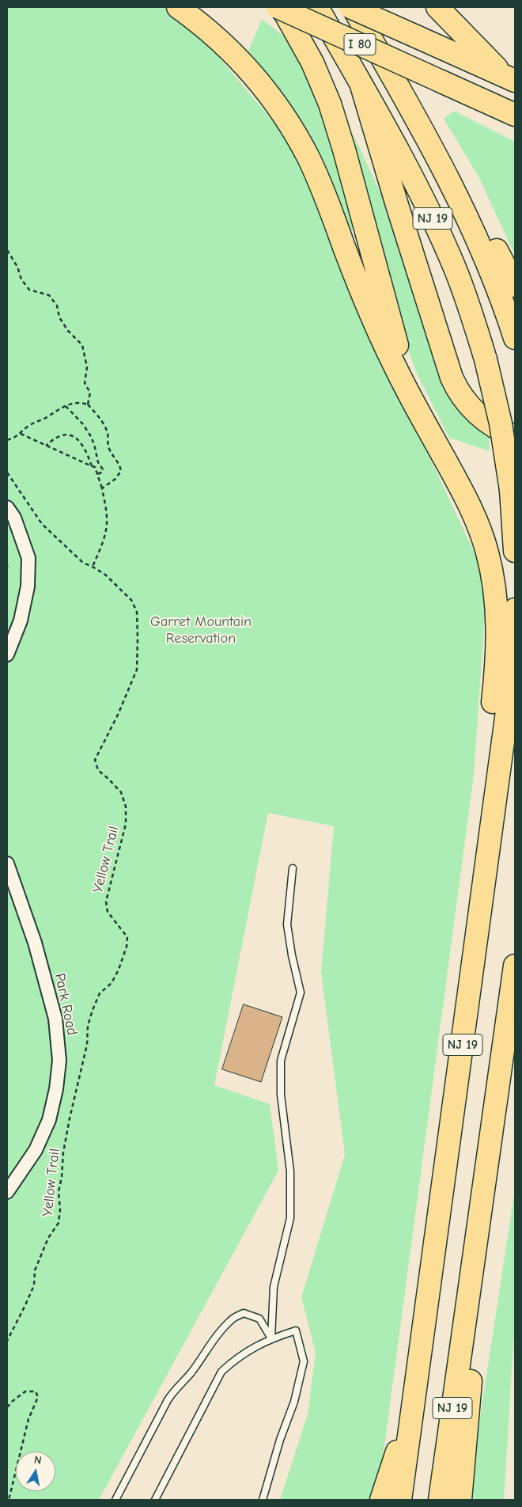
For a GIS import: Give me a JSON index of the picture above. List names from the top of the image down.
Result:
{
  "streets": {
    "highway": ["I 80", "NJ 19"],
    "street": ["Park Road"],
    "path": ["Yellow Trail"]
  },
  "crossings": [
    ["I 80", "NJ 19"]
  ],
  "parks": ["Garret Mountain Reservation"],
  "north": "top"
}
